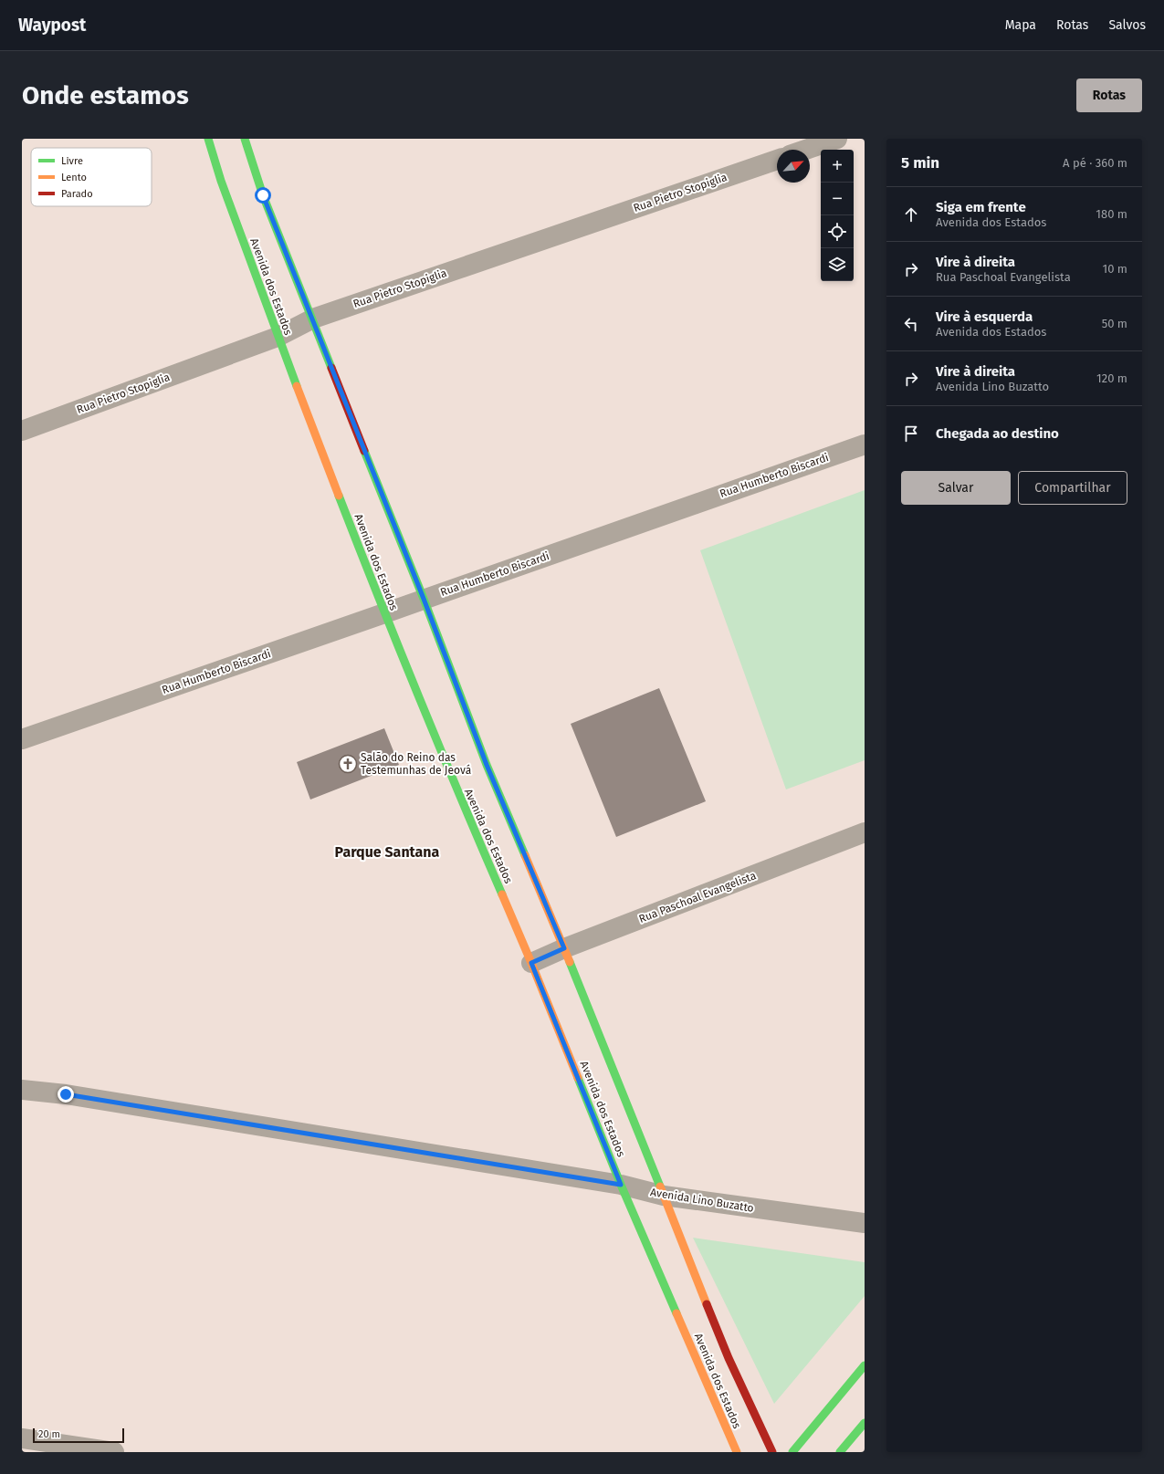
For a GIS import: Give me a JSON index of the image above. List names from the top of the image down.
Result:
{
  "streets": {
    "main road": ["Avenida dos Estados"],
    "street": [
      "Rua Pietro Stopiglia",
      "Rua Humberto Biscardi",
      "Rua Paschoal Evangelista",
      "Avenida Lino Buzatto"
    ]
  },
  "crossings": [
    ["Rua Pietro Stopiglia", "Avenida dos Estados"],
    ["Avenida dos Estados", "Rua Humberto Biscardi"],
    ["Avenida dos Estados", "Rua Paschoal Evangelista"],
    ["Avenida dos Estados", "Avenida Lino Buzatto"]
  ],
  "districts": ["Parque Santana"],
  "places": {
    "church": ["Salão do Reino das Testemunhas de Jeová"]
  },
  "legend": ["Livre", "Lento", "Parado"],
  "scale_bar": "20 m",
  "north": "top right",
  "page": {
    "header": "Waypost",
    "nav": ["Mapa", "Rotas", "Salvos"],
    "buttons": [
      "Rotas",
      ["Salvar", "Compartilhar"]
    ],
    "title": "Onde estamos",
    "heading": ["5 min", "A pé · 360 m"],
    "map_buttons": ["+", "−"],
    "list": [
      ["Siga em frente", "Avenida dos Estados", "180 m"],
      ["Vire à direita", "Rua Paschoal Evangelista", "10 m"],
      ["Vire à esquerda", "Avenida dos Estados", "50 m"],
      ["Vire à direita", "Avenida Lino Buzatto", "120 m"],
      "Chegada ao destino"
    ],
    "scale": "20 m"
  }
}
